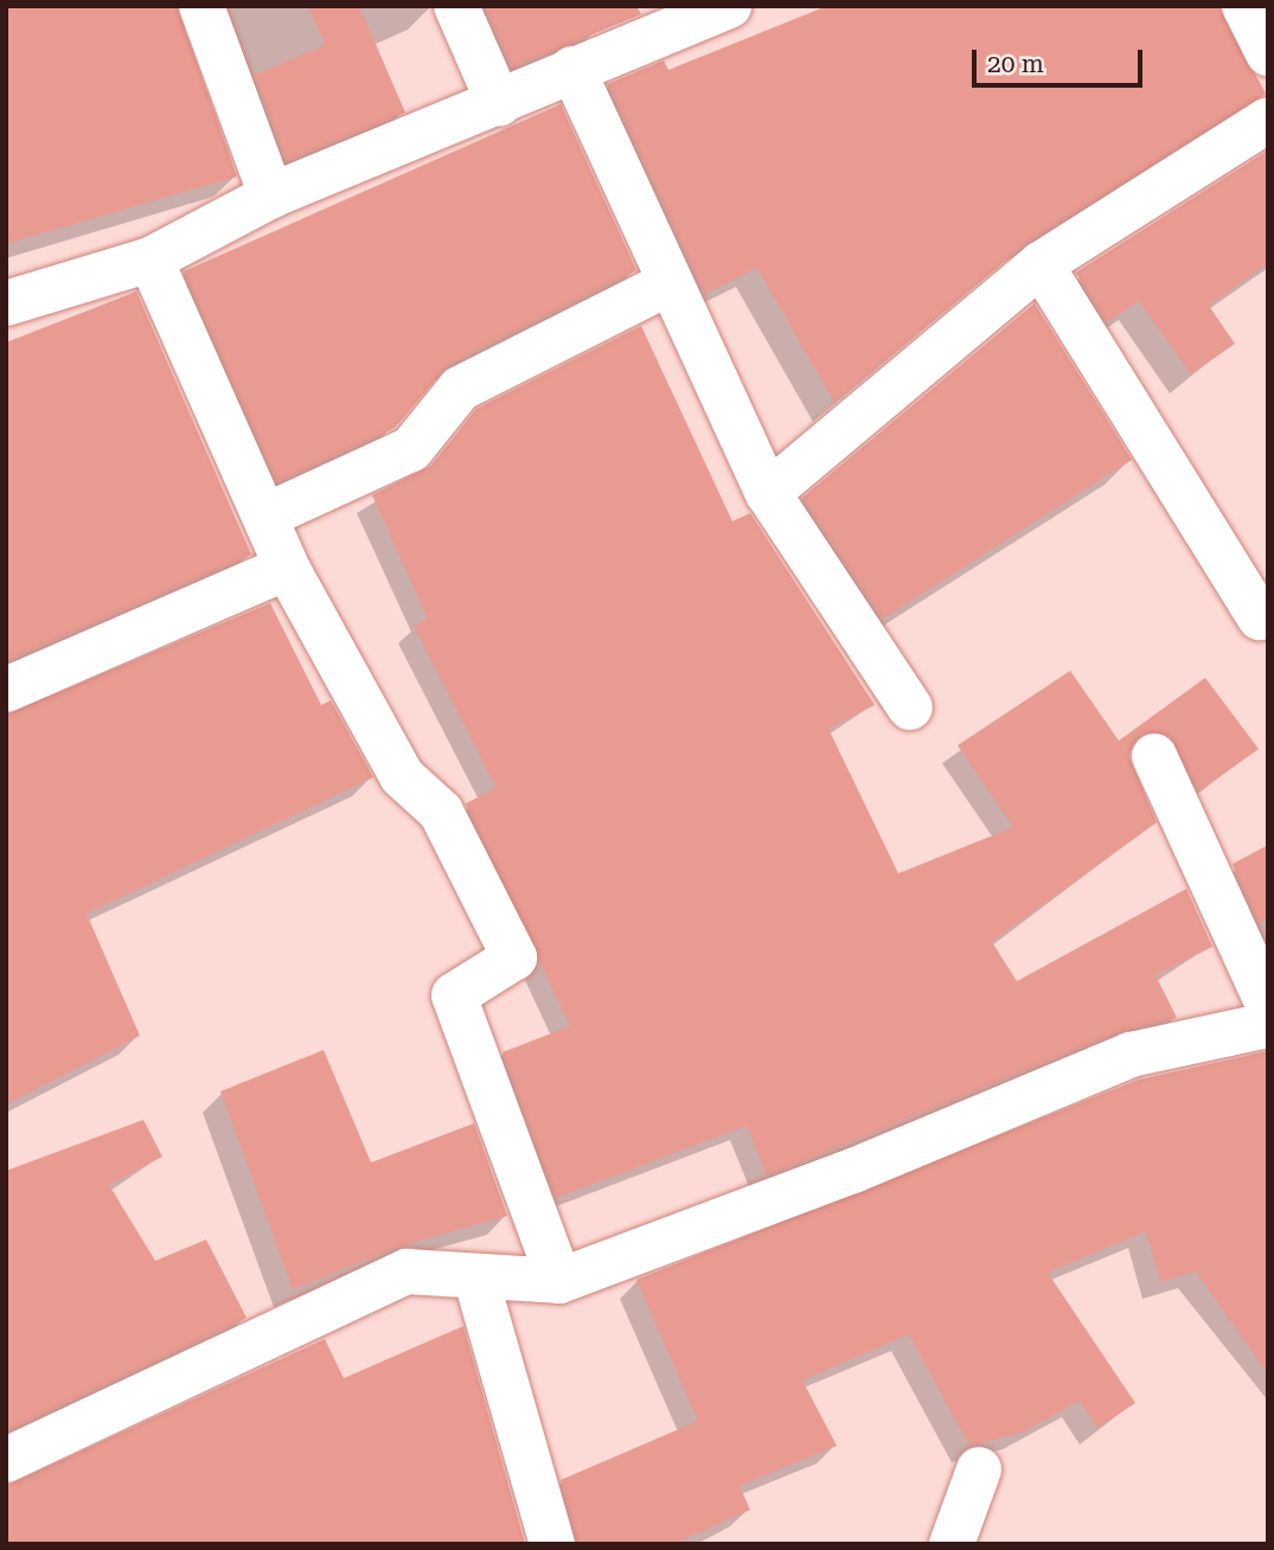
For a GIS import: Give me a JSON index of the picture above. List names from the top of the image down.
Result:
{
  "scale_bar": "20 m"
}
